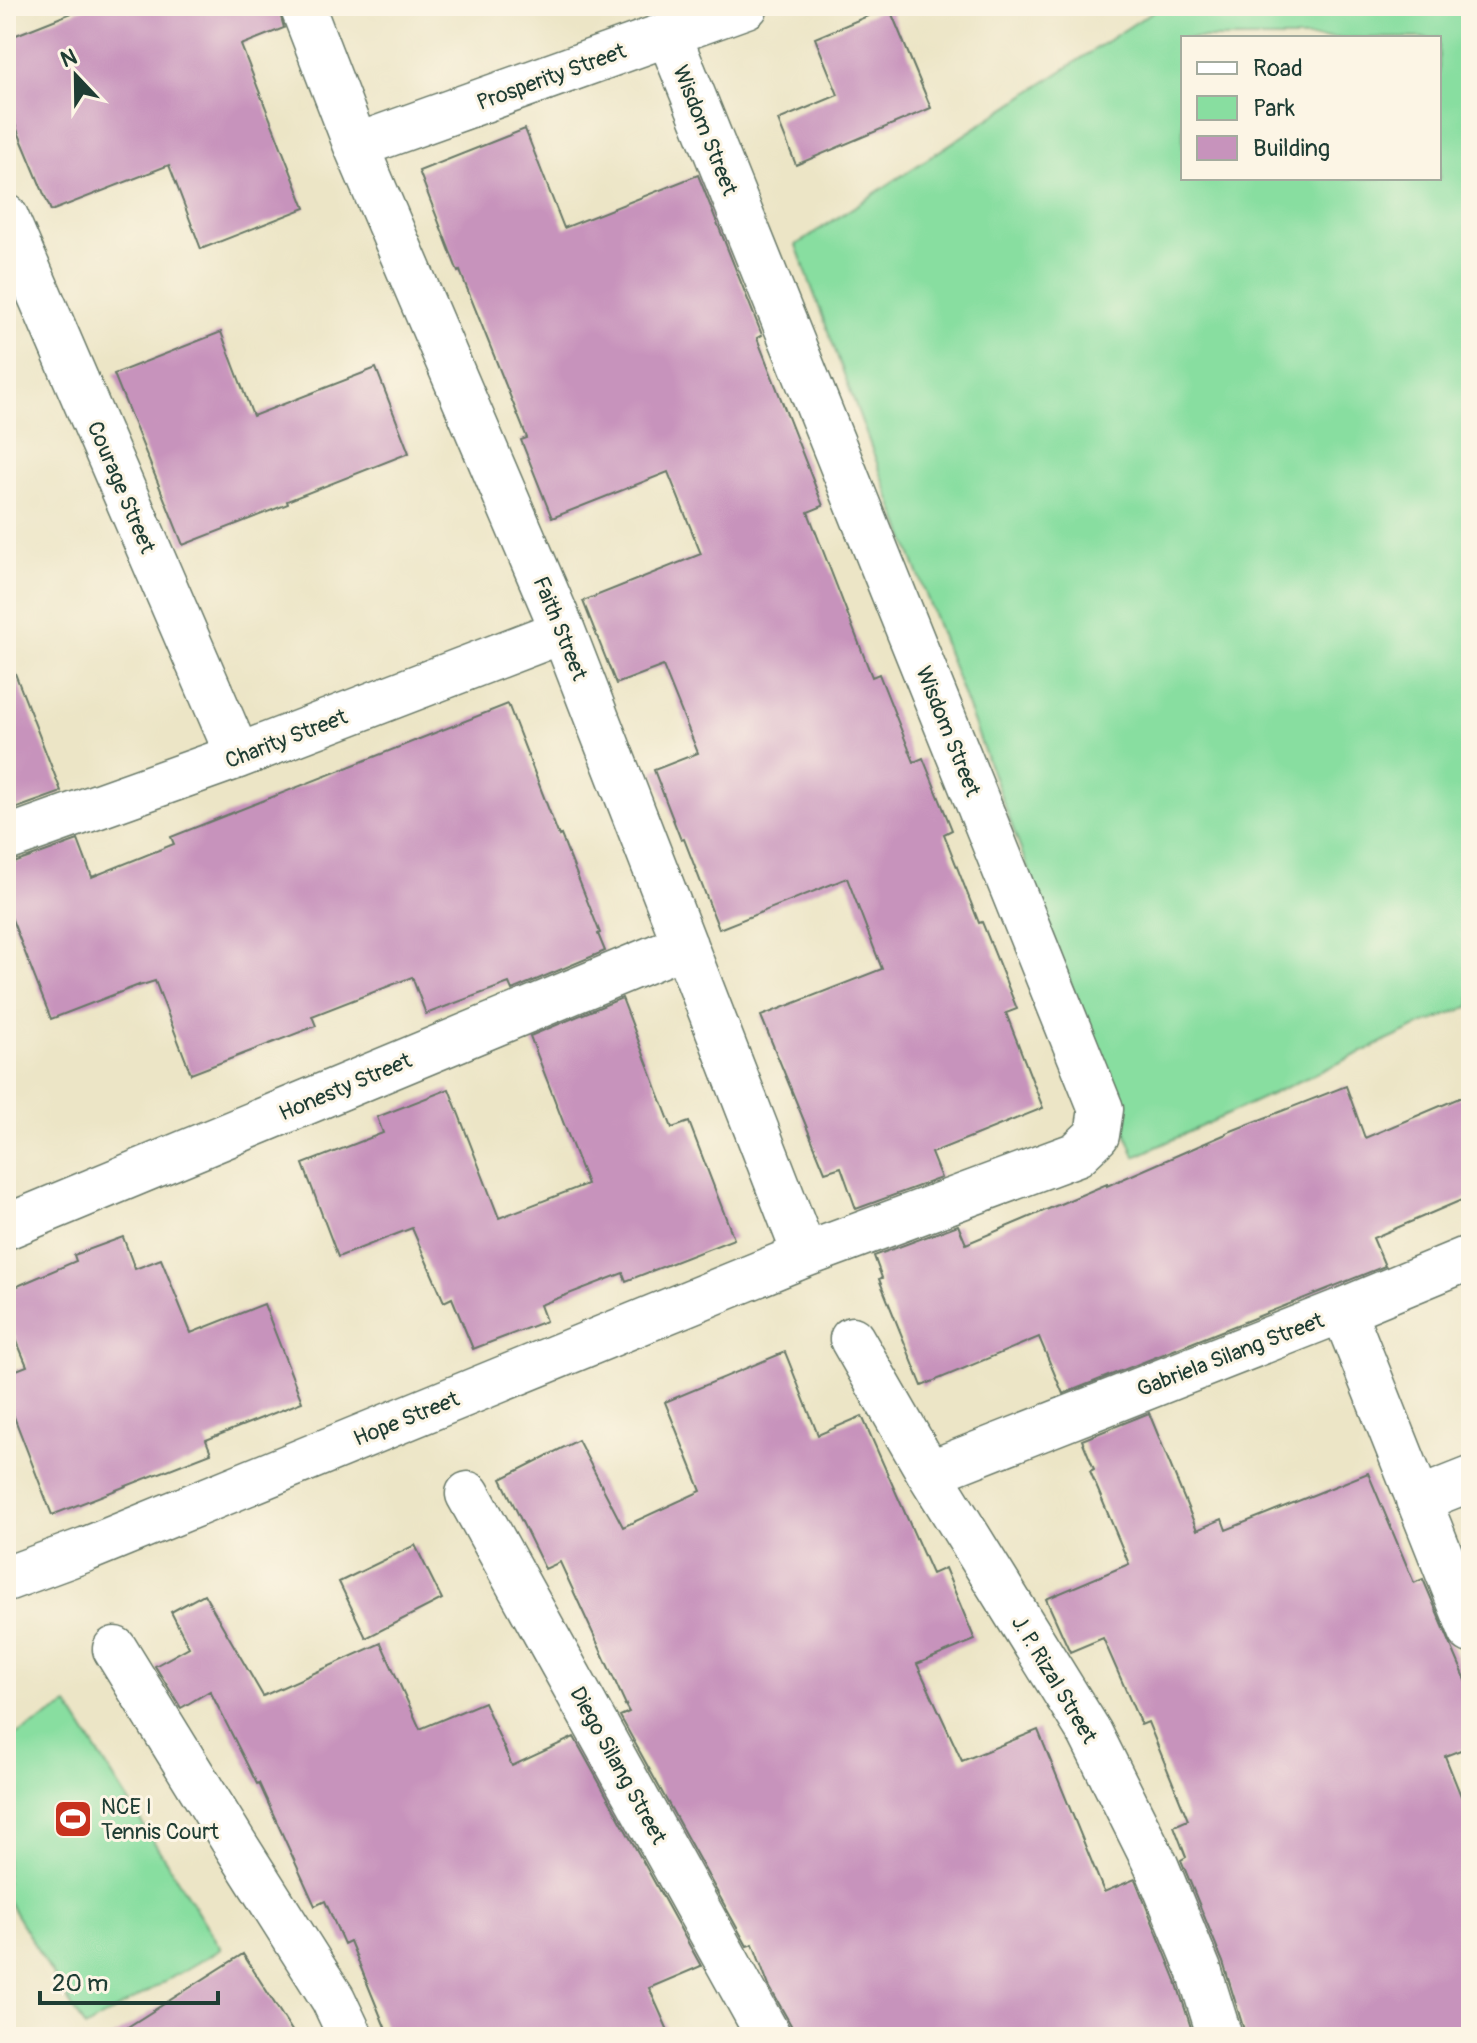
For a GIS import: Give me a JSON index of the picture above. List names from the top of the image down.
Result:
{
  "streets": {
    "street": [
      "Prosperity Street",
      "Wisdom Street",
      "Courage Street",
      "Faith Street",
      "Charity Street",
      "Honesty Street",
      "Gabriela Silang Street",
      "Hope Street",
      "J. P. Rizal Street",
      "Diego Silang Street"
    ]
  },
  "crossings": [
    ["Prosperity Street", "Wisdom Street"],
    ["Prosperity Street", "Faith Street"],
    ["Wisdom Street", "Faith Street"],
    ["Wisdom Street", "Hope Street"],
    ["Courage Street", "Charity Street"],
    ["Faith Street", "Charity Street"],
    ["Faith Street", "Honesty Street"],
    ["Faith Street", "Hope Street"],
    ["Gabriela Silang Street", "J. P. Rizal Street"]
  ],
  "places": {
    "sports": ["NCE I Tennis Court"]
  },
  "legend": ["Road", "Park", "Building"],
  "scale_bar": "20 m",
  "north": "top"
}
